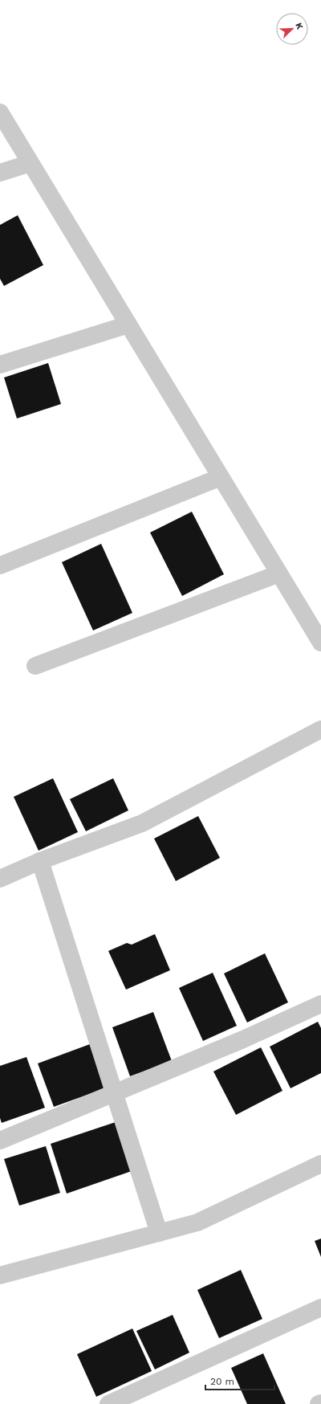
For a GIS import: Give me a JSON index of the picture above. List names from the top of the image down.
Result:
{
  "scale_bar": "20 m",
  "north": "top right"
}
